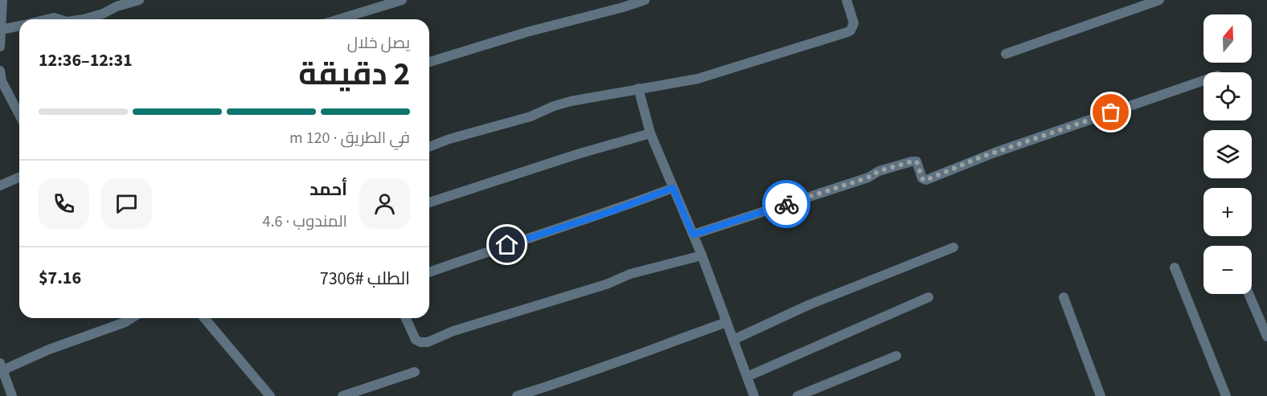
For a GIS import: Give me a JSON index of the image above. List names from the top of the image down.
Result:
{
  "north": "top",
  "page": {
    "map_buttons": ["+", "−"],
    "heading": ["2 دقيقة", "يصل خلال", "12:31–12:36"],
    "panel": [
      "أحمد",
      "المندوب · 4.6",
      "الطلب #7306",
      "$7.16"
    ],
    "bar": "في الطريق · 120 m"
  }
}
